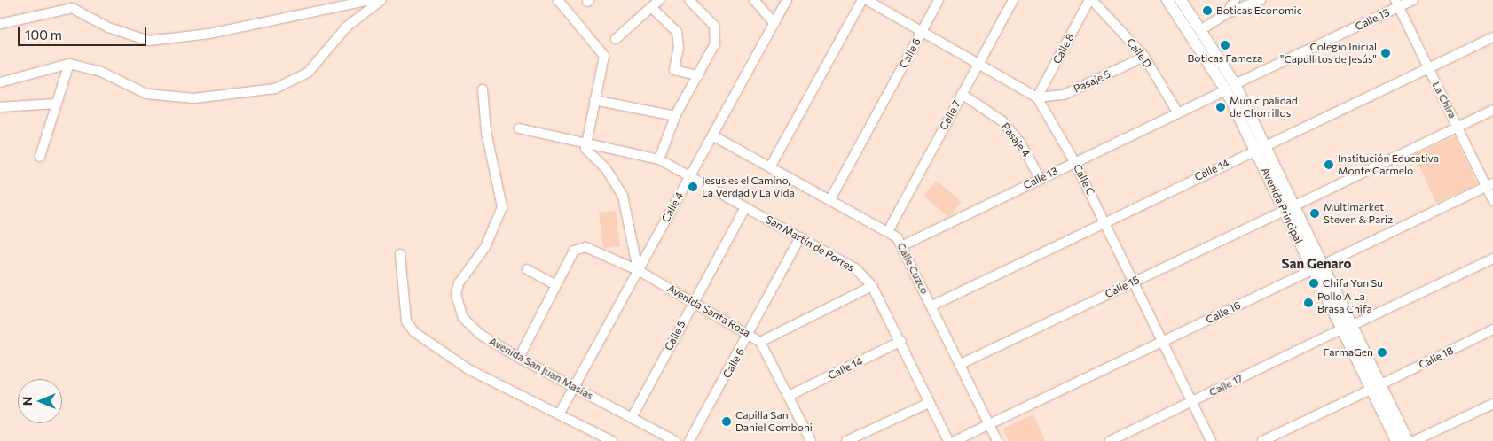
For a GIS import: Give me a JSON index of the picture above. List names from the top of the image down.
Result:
{
  "streets": {
    "street": [
      "Calle 13",
      "Calle 8",
      "Calle 6",
      "Calle D",
      "Pasaje 5",
      "La Chira",
      "Calle 7",
      "Pasaje 4",
      "Calle 14",
      "Calle C",
      "Avenida Principal",
      "Calle 4",
      "San Martín de Porres",
      "Calle Cuzco",
      "Calle 15",
      "Avenida Santa Rosa",
      "Calle 16",
      "Calle 5",
      "Calle 18",
      "Avenida San Juan Masías",
      "Calle 17"
    ]
  },
  "crossings": [
    ["Calle 13", "Calle D"],
    ["Calle 13", "La Chira"],
    ["Calle 13", "Pasaje 4"],
    ["Calle 13", "Calle C"],
    ["Calle 13", "Avenida Principal"],
    ["Calle 13", "Calle Cuzco"],
    ["Calle 8", "Calle D"],
    ["Calle 8", "Pasaje 5"],
    ["Calle 8", "Calle C"],
    ["Calle 6", "Calle C"],
    ["Calle 6", "San Martín de Porres"],
    ["Calle 6", "Calle Cuzco"],
    ["Calle 6", "Avenida Santa Rosa"],
    ["Calle D", "Pasaje 5"],
    ["Pasaje 5", "Calle C"],
    ["La Chira", "Calle 14"],
    ["La Chira", "Calle 15"],
    ["La Chira", "Calle 16"],
    ["Calle 7", "Pasaje 4"],
    ["Calle 7", "Calle C"],
    ["Calle 7", "Calle Cuzco"],
    ["Calle 14", "Calle C"],
    ["Calle 14", "Avenida Principal"],
    ["Calle 14", "San Martín de Porres"],
    ["Calle 14", "Calle Cuzco"],
    ["Calle 14", "Avenida Santa Rosa"],
    ["Calle C", "Calle 15"],
    ["Calle C", "Calle 16"],
    ["Calle C", "Calle 17"],
    ["Avenida Principal", "Calle 15"],
    ["Avenida Principal", "Calle 16"],
    ["Avenida Principal", "Calle 18"],
    ["Avenida Principal", "Calle 17"],
    ["Calle 4", "San Martín de Porres"],
    ["Calle 4", "Calle Cuzco"],
    ["Calle 4", "Avenida Santa Rosa"],
    ["Calle 4", "Avenida San Juan Masías"],
    ["San Martín de Porres", "Calle 5"],
    ["Calle Cuzco", "Calle 15"],
    ["Calle Cuzco", "Calle 16"],
    ["Avenida Santa Rosa", "Calle 5"],
    ["Calle 5", "Avenida San Juan Masías"]
  ],
  "districts": ["San Genaro"],
  "places": [
    "Boticas Economic",
    "Boticas Fameza",
    "Colegio Inicial \"Capullitos de Jesús\"",
    "Municipalidad de Chorrillos",
    "Institución Educativa Monte Carmelo",
    "Jesus es el Camino, La Verdad y La Vida",
    "Multimarket Steven & Pariz",
    "Chifa Yun Su",
    "Pollo A La Brasa Chifa",
    "FarmaGen",
    "Capilla San Daniel Comboni"
  ],
  "scale_bar": "100 m",
  "north": "left"
}
